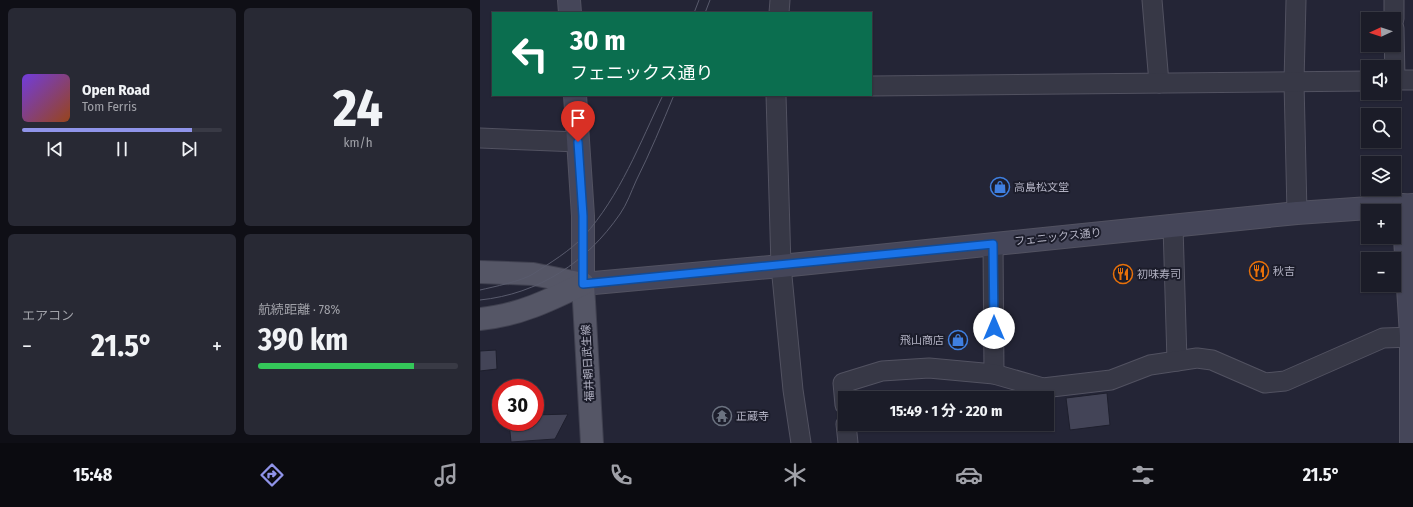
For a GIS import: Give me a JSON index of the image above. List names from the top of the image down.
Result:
{
  "streets": {
    "main road": ["フェニックス通り", "福井朝日武生線"]
  },
  "crossings": [
    ["フェニックス通り", "福井朝日武生線"]
  ],
  "places": {
    "shop": ["高島松文堂", "飛山商店"],
    "restaurant": ["秋吉", "初味寿司"],
    "temple": ["正蔵寺"]
  },
  "north": "left",
  "page": {
    "tile": [
      ["24", "km/h"],
      "エアコン",
      ["航続距離 · 78%", "390 km"]
    ],
    "map_buttons": ["+", "−"],
    "turn": ["30 m", "フェニックス通り"],
    "song": ["Open Road", "Tom Ferris"],
    "heat": ["−", "21.5°", "+"],
    "limit": "30",
    "trip": "15:49 · 1 分 · 220 m",
    "tabs": ["15:48", "21.5°"]
  }
}
